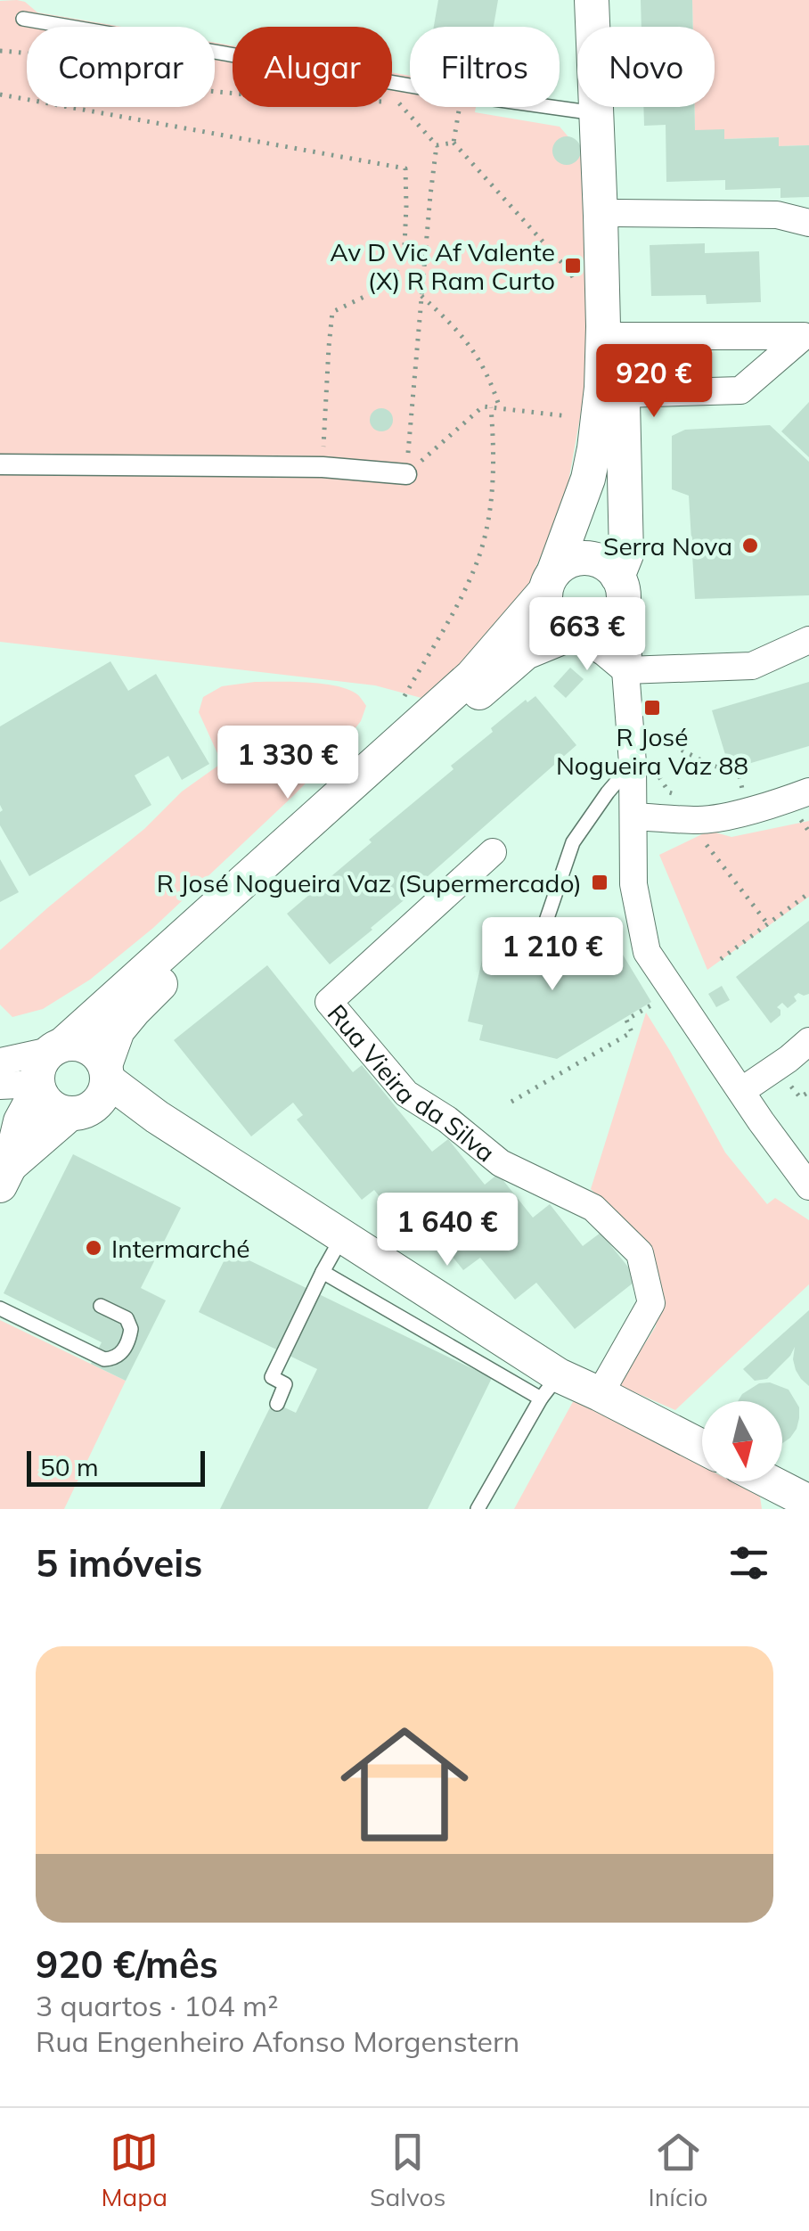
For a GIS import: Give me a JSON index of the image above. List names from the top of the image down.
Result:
{
  "streets": {
    "street": ["Rua Vieira da Silva"]
  },
  "places": {
    "transit": ["Av D Vic Af Valente (X) R Ram Curto", "R José Nogueira Vaz 88", "R José Nogueira Vaz (Supermercado)"],
    "other": ["Serra Nova", "Intermarché"]
  },
  "scale_bar": "50 m",
  "north": "bottom",
  "page": {
    "chip": [
      "Comprar",
      "Alugar",
      "Filtros",
      "Novo"
    ],
    "price": [
      "920 €",
      "663 €",
      "1 330 €",
      "1 210 €",
      "1 640 €"
    ],
    "scale": "50 m",
    "heading": "5 imóveis",
    "list": [
      {
        "name": "920 €/mês",
        "note": "3 quartos · 104 m² · Rua Engenheiro Afonso Morgenstern"
      }
    ],
    "tabs": ["Mapa", "Salvos", "Início"]
  }
}
